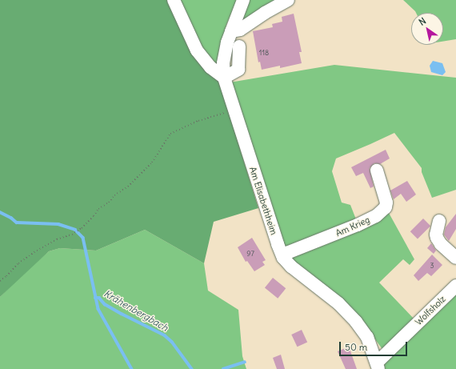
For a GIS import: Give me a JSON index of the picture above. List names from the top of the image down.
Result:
{
  "streets": {
    "street": ["Am Elisabethheim", "Am Krieg", "Wolfsholz"]
  },
  "crossings": [
    ["Am Elisabethheim", "Am Krieg"],
    ["Am Elisabethheim", "Wolfsholz"]
  ],
  "water": ["Krähenbergbach"],
  "house_numbers": ["118", "97", "3"],
  "scale_bar": "50 m",
  "north": "top left"
}
